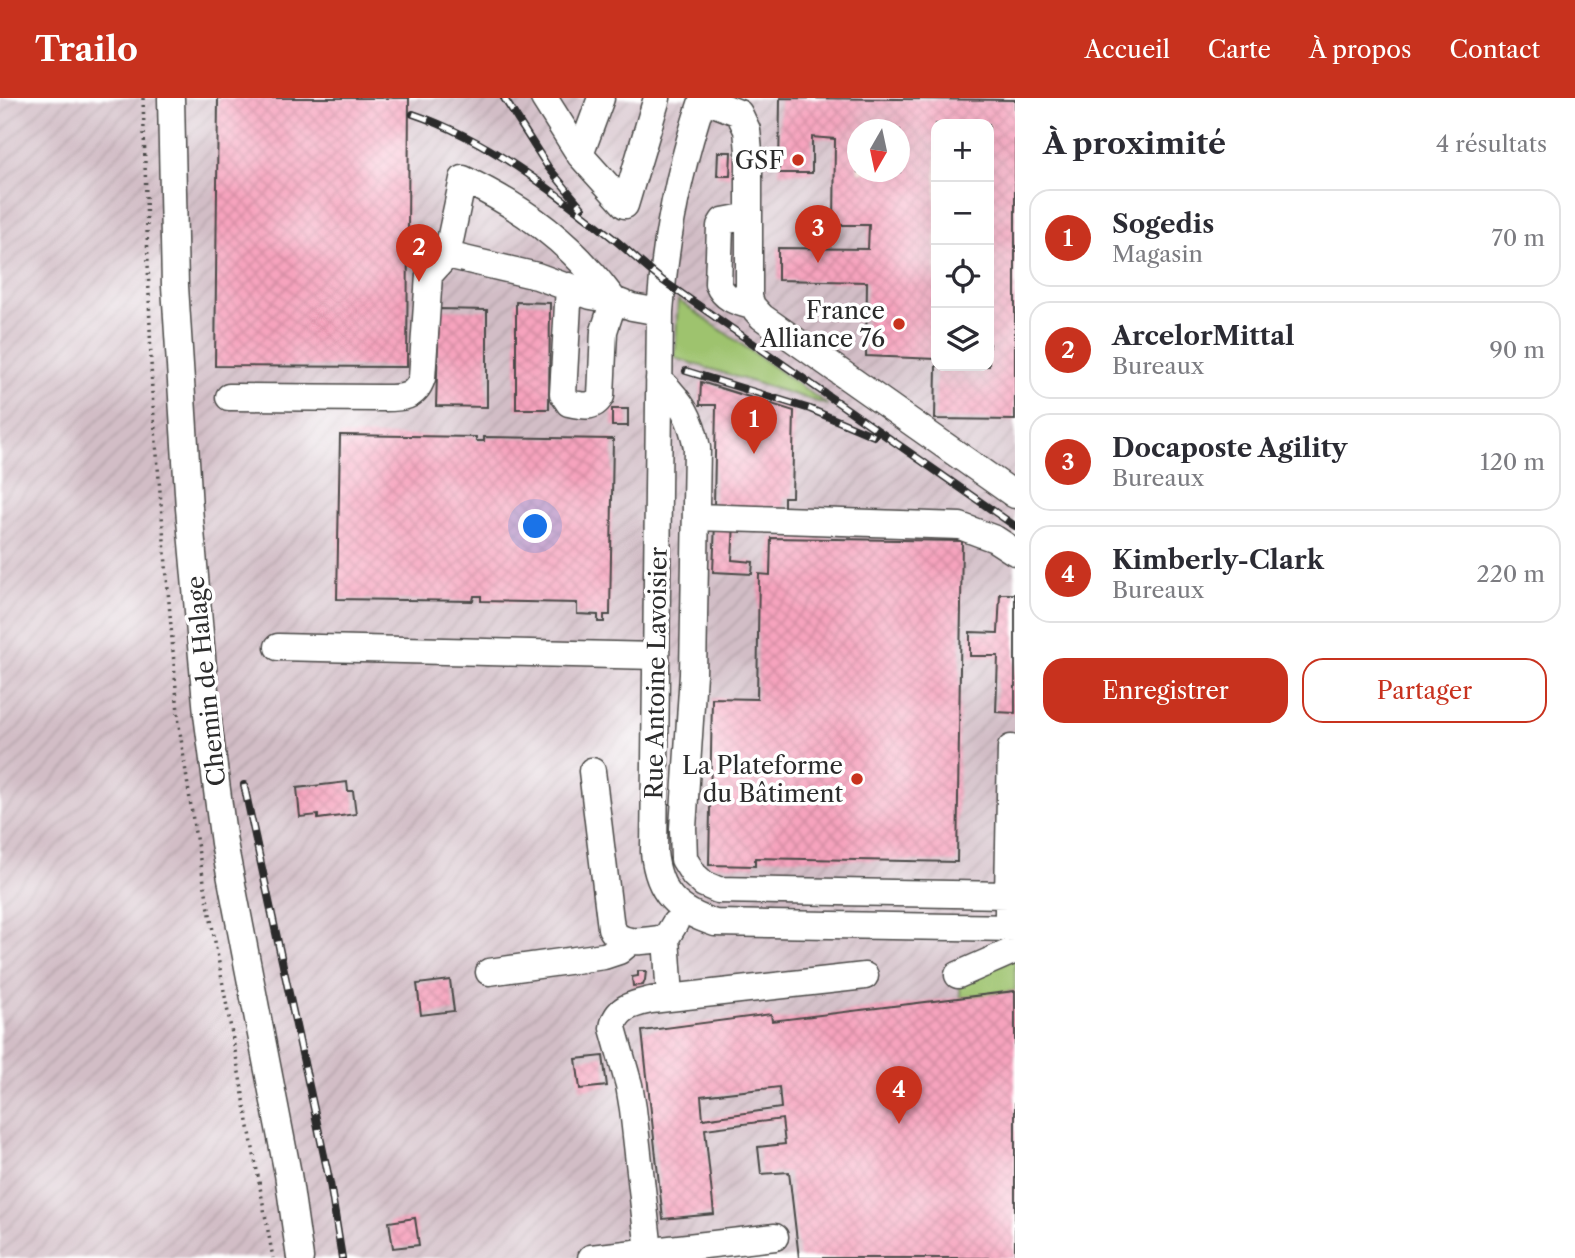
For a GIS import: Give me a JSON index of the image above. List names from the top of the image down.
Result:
{
  "streets": {
    "street": ["Rue Antoine Lavoisier", "Chemin de Halage"]
  },
  "places": ["GSF", "France Alliance 76", "La Plateforme du Bâtiment"],
  "north": "bottom",
  "page": {
    "header": "Trailo",
    "nav": [
      "Accueil",
      "Carte",
      "À propos",
      "Contact"
    ],
    "heading": ["À proximité", "4 résultats"],
    "map_buttons": ["+", "−"],
    "list": [
      {
        "mark": "1",
        "name": "Sogedis",
        "note": "Magasin",
        "value": "70 m"
      },
      {
        "mark": "2",
        "name": "ArcelorMittal",
        "note": "Bureaux",
        "value": "90 m"
      },
      {
        "mark": "3",
        "name": "Docaposte Agility",
        "note": "Bureaux",
        "value": "120 m"
      },
      {
        "mark": "4",
        "name": "Kimberly-Clark",
        "note": "Bureaux",
        "value": "220 m"
      }
    ],
    "pins": [
      "3",
      "2",
      "1",
      "4"
    ],
    "buttons": ["Enregistrer", "Partager"]
  }
}
